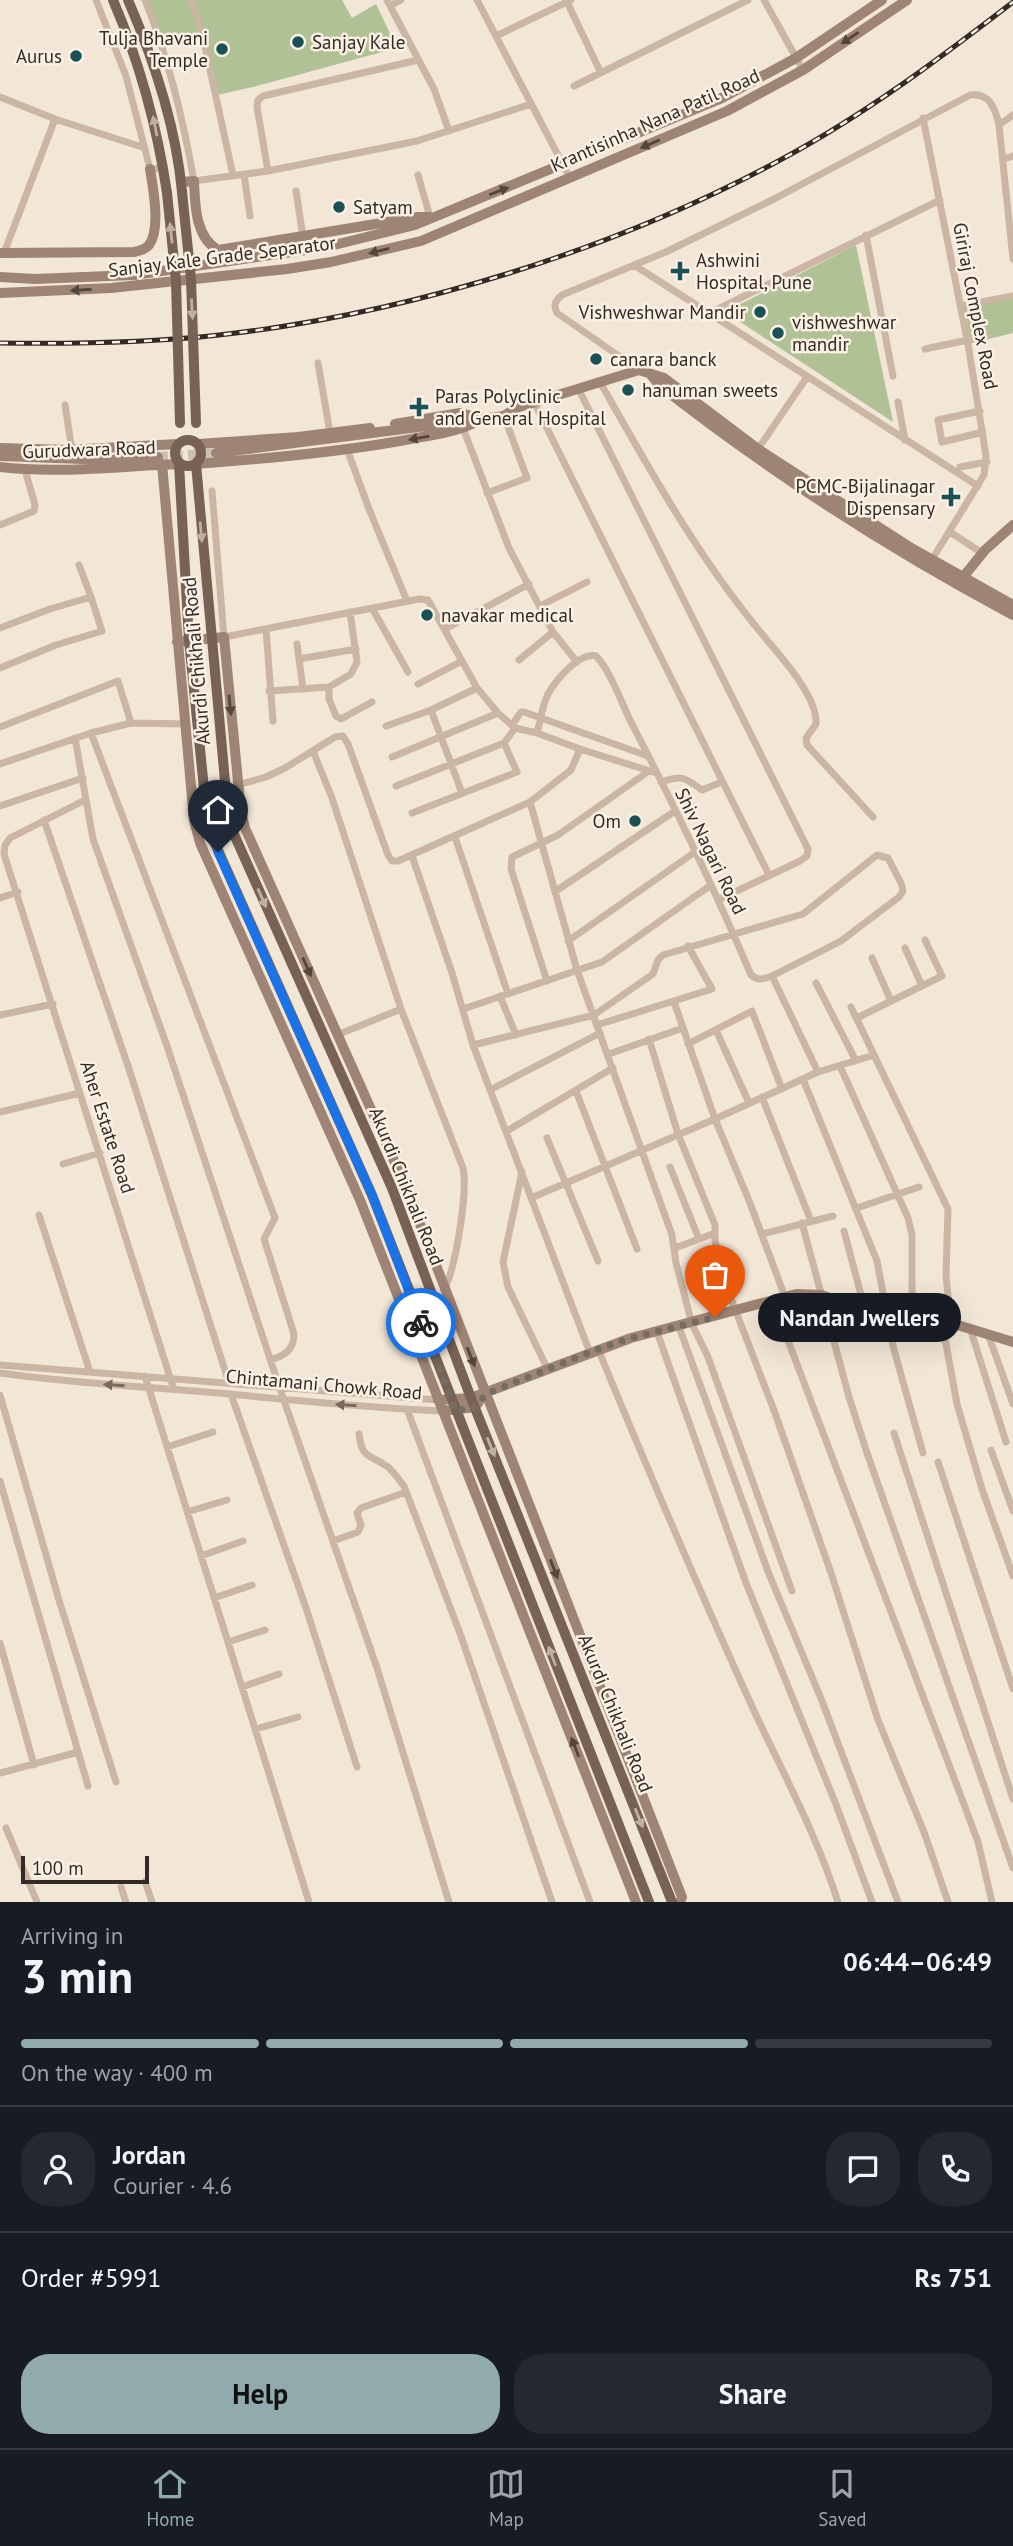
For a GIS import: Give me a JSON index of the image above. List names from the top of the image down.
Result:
{
  "streets": {
    "main road": ["Akurdi Chikhali Road"],
    "street": [
      "Krantisinha Nana Patil Road",
      "Sanjay Kale Grade Separator",
      "Giriraj Complex Road",
      "Gurudwara Road",
      "Shiv Nagari Road",
      "Aher Estate Road",
      "Chintamani Chowk Road"
    ]
  },
  "crossings": [
    ["Krantisinha Nana Patil Road", "Sanjay Kale Grade Separator"],
    ["Gurudwara Road", "Akurdi Chikhali Road"],
    ["Akurdi Chikhali Road", "Chintamani Chowk Road"],
    ["Aher Estate Road", "Chintamani Chowk Road"]
  ],
  "places": {
    "other": [
      "Sanjay Kale",
      "Tulja Bhavani Temple",
      "Aurus",
      "Satyam",
      "Vishweshwar Mandir",
      "vishweshwar mandir",
      "canara banck",
      "hanuman sweets",
      "navakar medical",
      "Om",
      "Nandan Jwellers"
    ],
    "health": ["Ashwini Hospital, Pune", "Paras Polyclinic and General Hospital", "PCMC-Bijalinagar Dispensary"]
  },
  "scale_bar": "100 m",
  "page": {
    "bubble": "Nandan Jwellers",
    "scale": "100 m",
    "heading": ["3 min", "Arriving in", "06:44–06:49"],
    "panel": [
      "Jordan",
      "Courier · 4.6",
      "Order #5991",
      "Rs 751"
    ],
    "bar": "On the way · 400 m",
    "buttons": ["Help", "Share"],
    "tabs": ["Home", "Map", "Saved"]
  }
}
